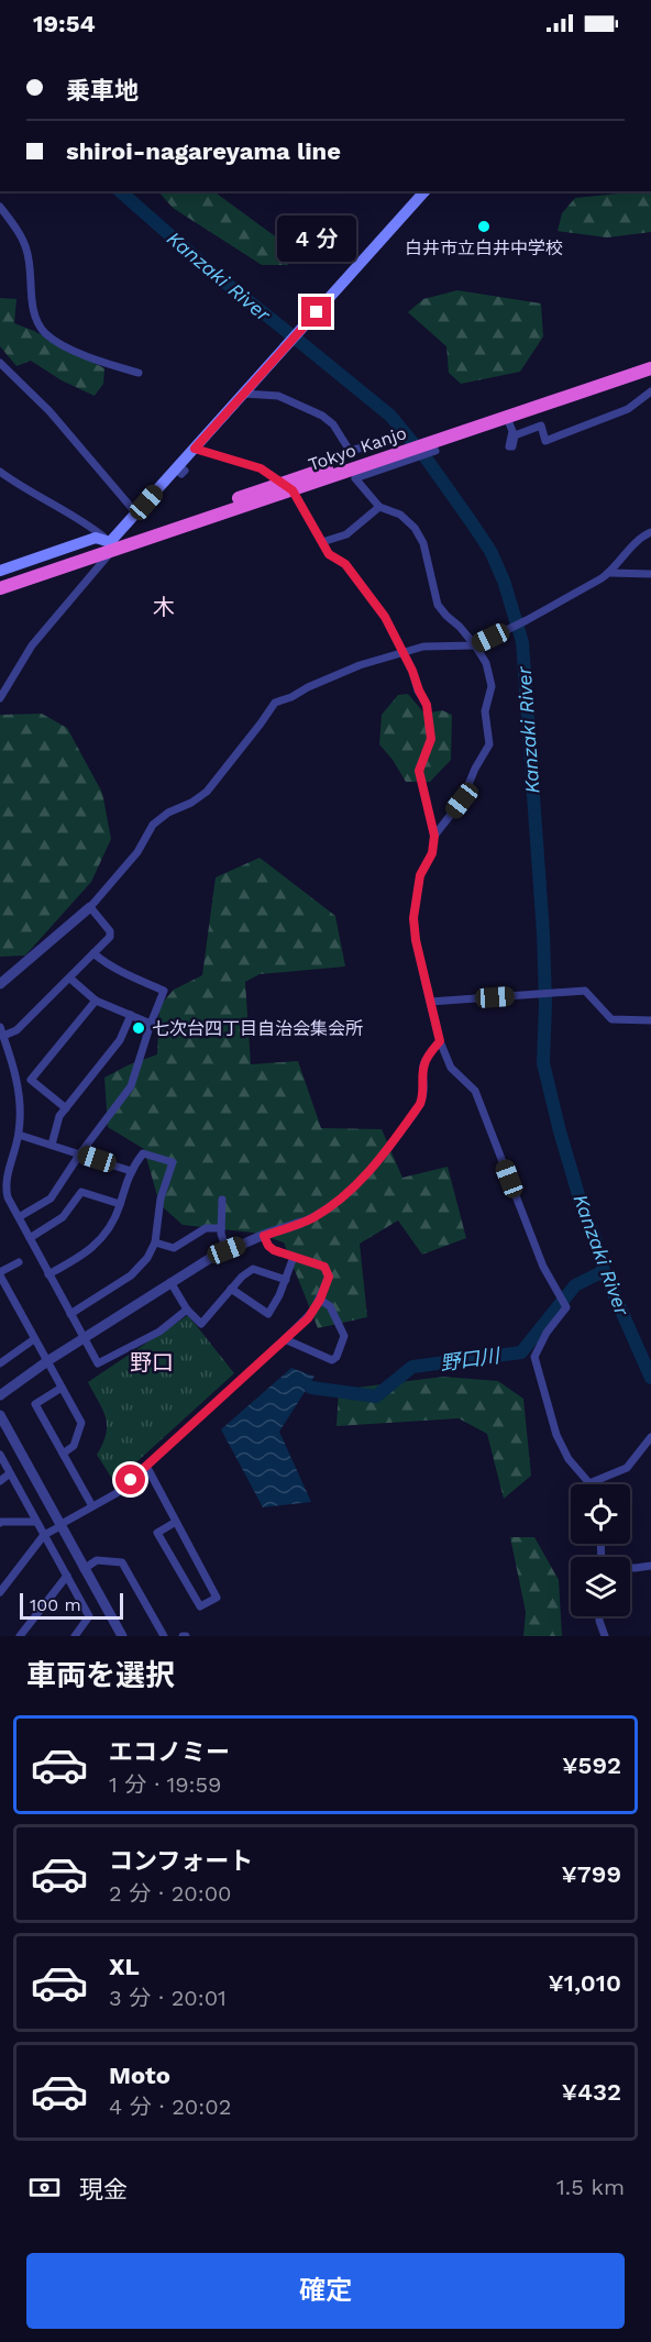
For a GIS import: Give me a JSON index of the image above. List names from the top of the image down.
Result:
{
  "streets": {
    "highway": ["Tokyo Kanjo"]
  },
  "districts": ["木", "野口"],
  "water": ["Kanzaki River", "野口川"],
  "places": ["白井市立白井中学校", "七次台四丁目自治会集会所"],
  "scale_bar": "100 m",
  "page": {
    "status": "19:54",
    "banner": ["乗車地", "shiroi-nagareyama line"],
    "bubble": "4 分",
    "scale": "100 m",
    "heading": "車両を選択",
    "list": [
      {
        "name": "エコノミー",
        "note": "1 分 · 19:59",
        "value": "¥592"
      },
      {
        "name": "コンフォート",
        "note": "2 分 · 20:00",
        "value": "¥799"
      },
      {
        "name": "XL",
        "note": "3 分 · 20:01",
        "value": "¥1,010"
      },
      {
        "name": "Moto",
        "note": "4 分 · 20:02",
        "value": "¥432"
      }
    ],
    "pay": ["現金", "1.5 km"],
    "buttons": "確定"
  }
}
